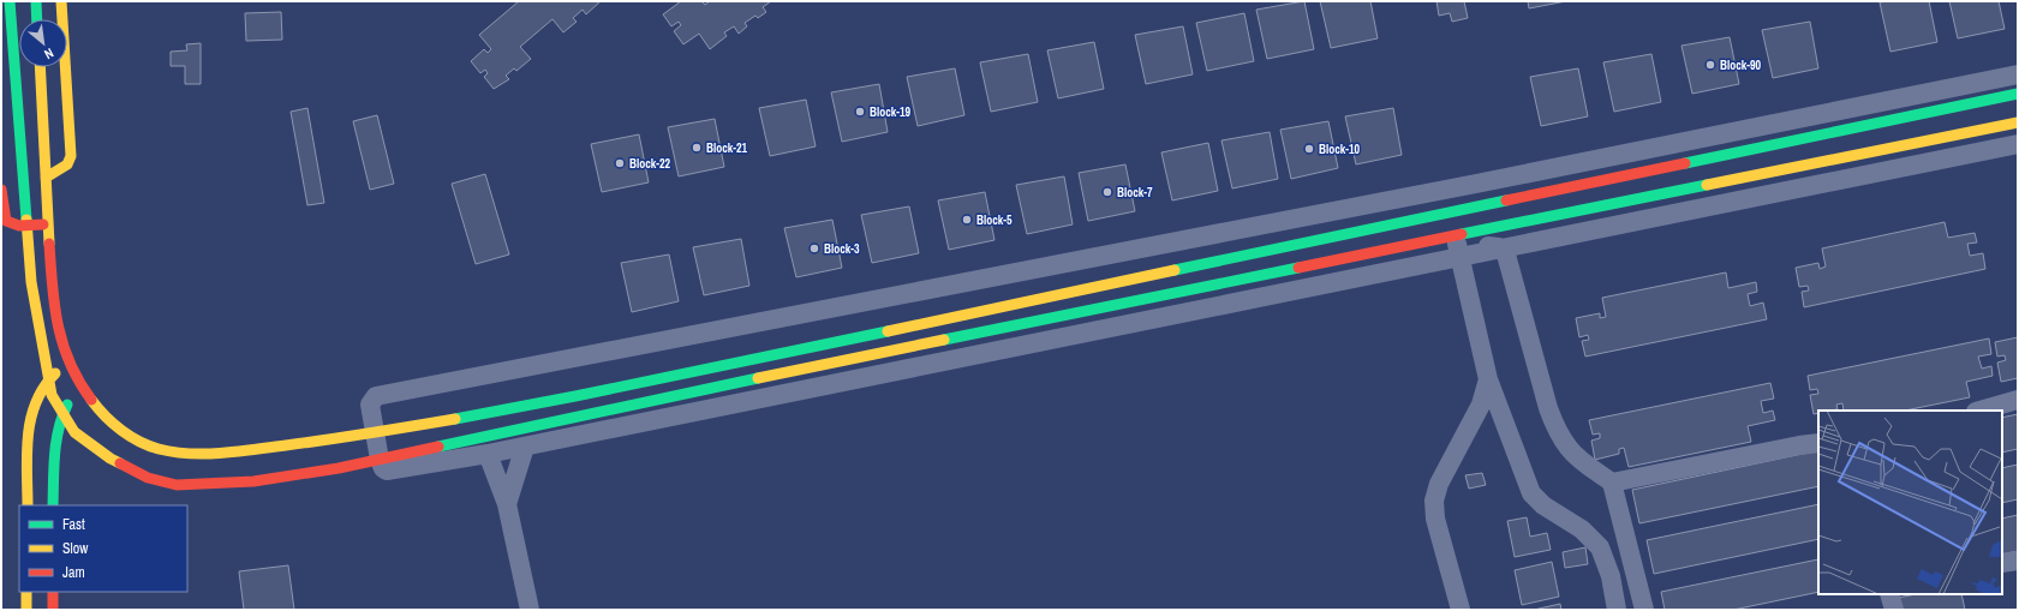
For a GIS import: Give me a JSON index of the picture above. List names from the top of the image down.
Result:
{
  "places": [
    "Block-90",
    "Block-19",
    "Block-21",
    "Block-10",
    "Block-22",
    "Block-7",
    "Block-5",
    "Block-3"
  ],
  "legend": ["Fast", "Slow", "Jam"],
  "north": "bottom right"
}
